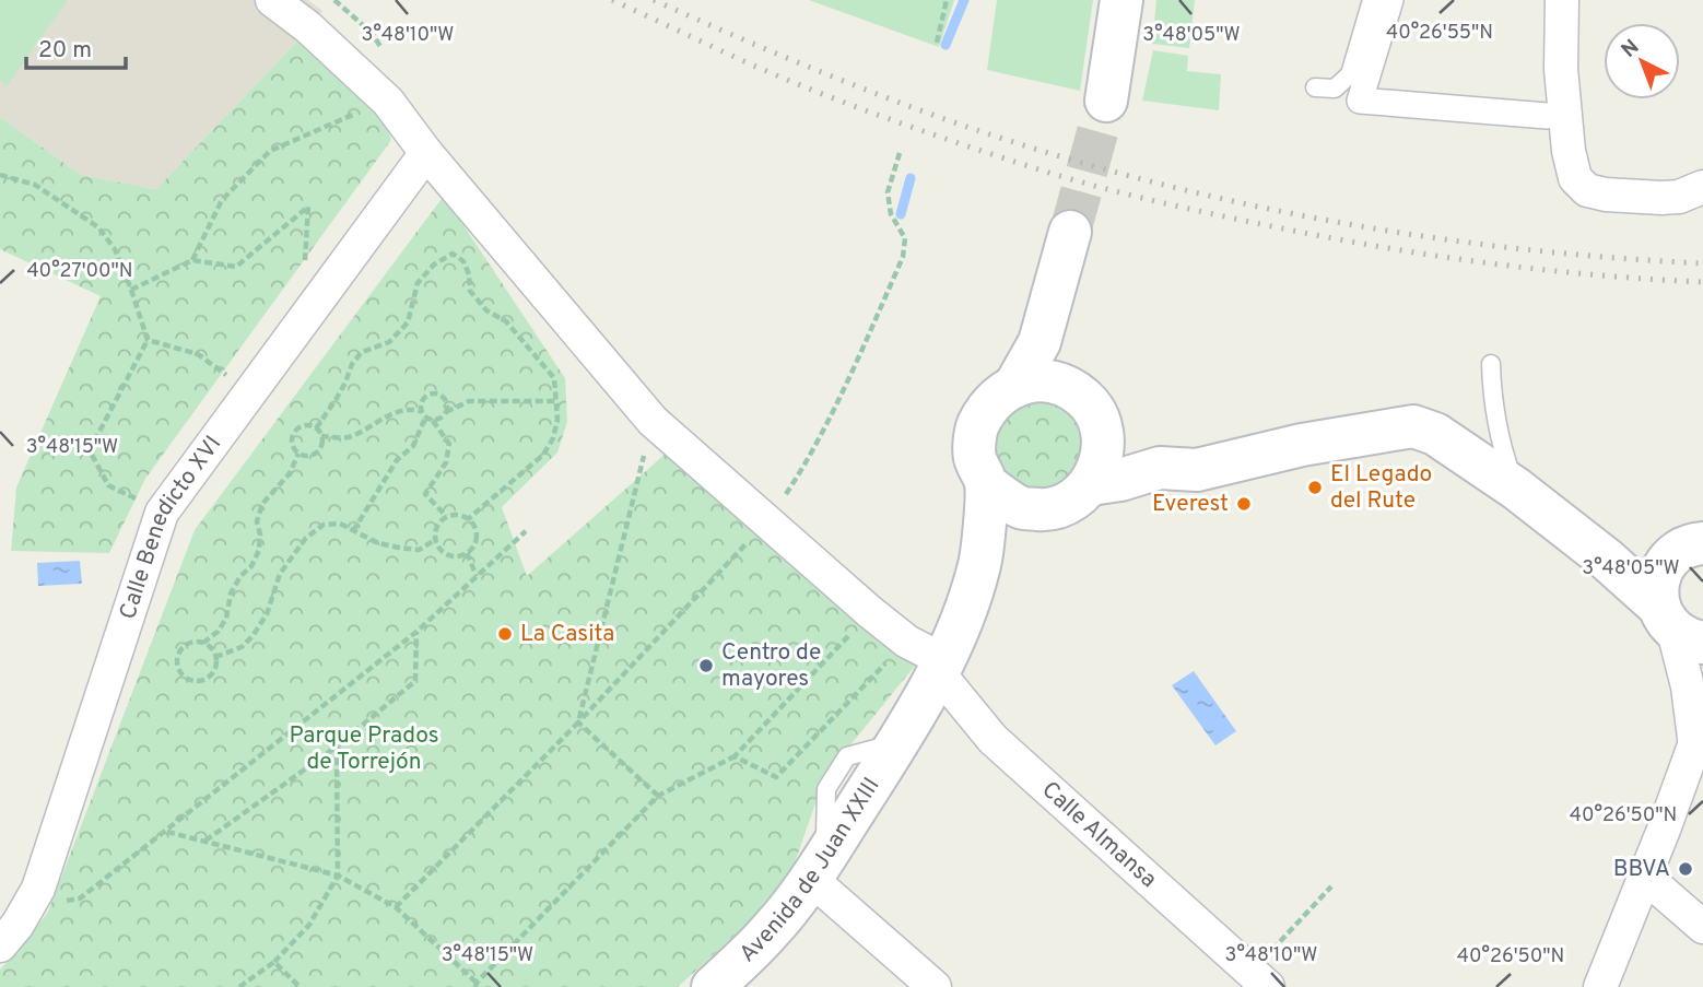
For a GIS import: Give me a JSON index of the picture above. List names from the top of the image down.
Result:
{
  "streets": {
    "main road": ["Avenida de Juan XXIII"],
    "street": ["Calle Benedicto XVI", "Calle Almansa"]
  },
  "crossings": [
    ["Calle Almansa", "Avenida de Juan XXIII"]
  ],
  "parks": ["Parque Prados de Torrejón"],
  "places": [
    "El Legado del Rute",
    "Everest",
    "La Casita",
    "Centro de mayores",
    "BBVA"
  ],
  "scale_bar": "20 m",
  "north": "top left",
  "coordinates": [
    "40°26'55\"N",
    "3°48'10\"W",
    "3°48'05\"W",
    "40°27'00\"N",
    "3°48'15\"W",
    "40°26'50\"N"
  ]
}
